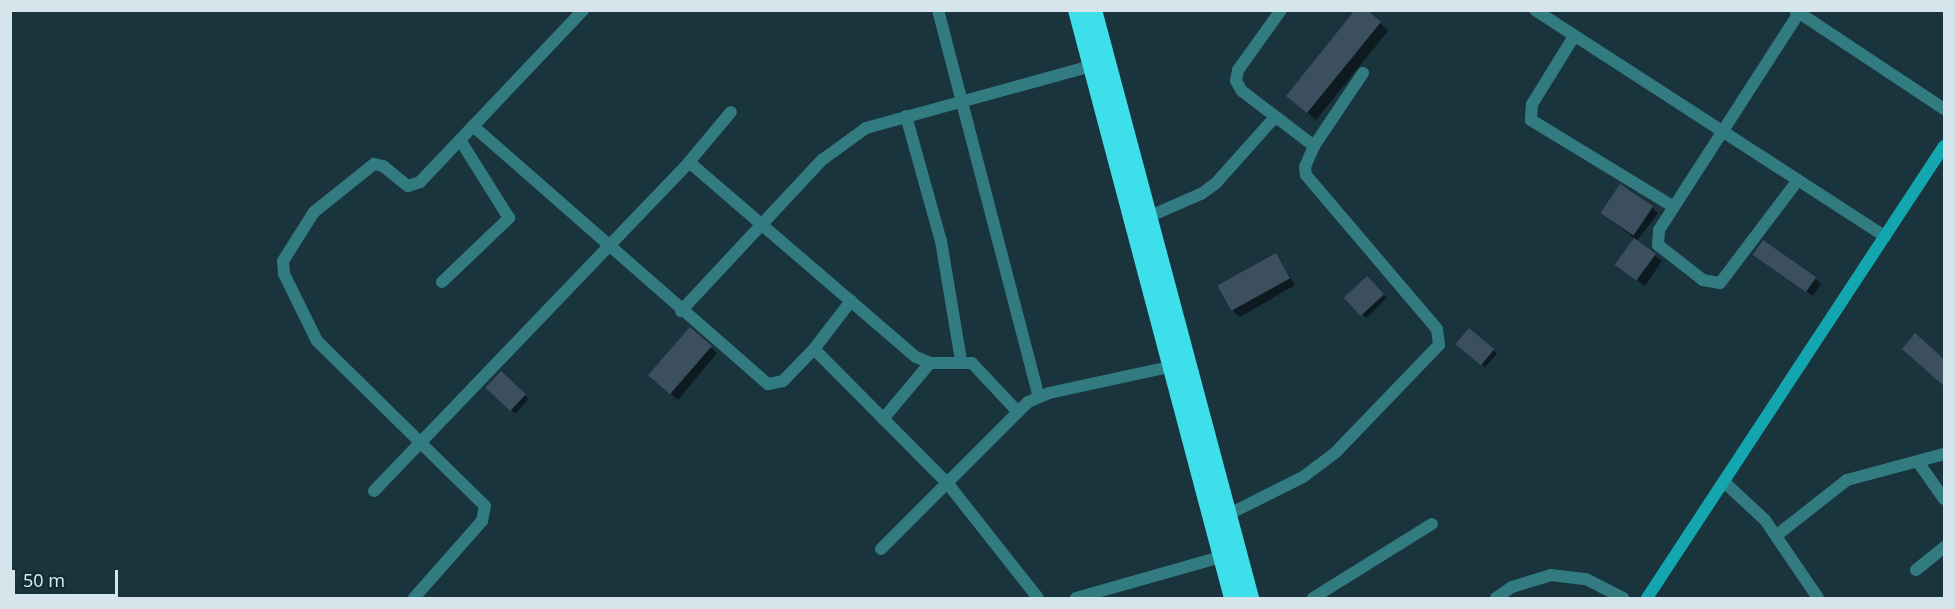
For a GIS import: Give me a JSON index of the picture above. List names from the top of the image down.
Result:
{
  "scale_bar": "50 m"
}
